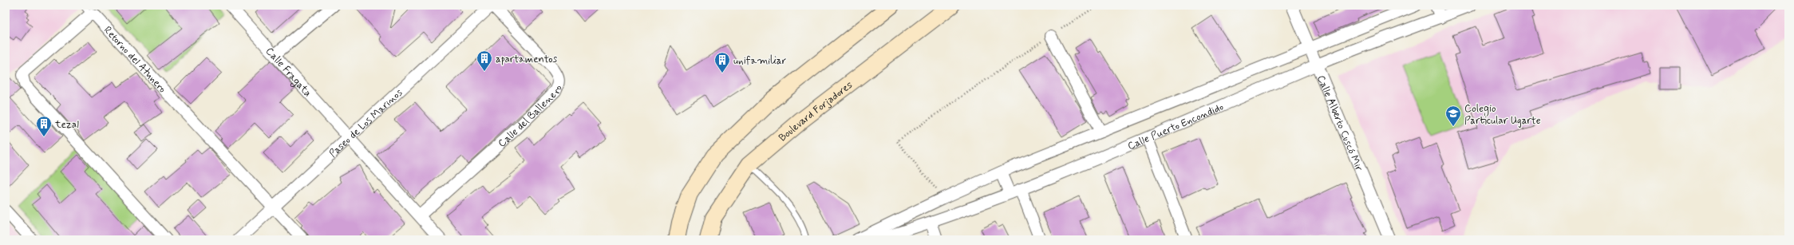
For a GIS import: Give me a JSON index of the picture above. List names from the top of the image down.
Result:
{
  "streets": {
    "main road": ["Boulevard Forjadores"],
    "street": [
      "Retorno del Atunero",
      "Calle Fragata",
      "Calle del Ballenero",
      "Paseo de Los Marinos",
      "Calle Alberto Cuscó Mir",
      "Calle Puerto Encondido"
    ]
  },
  "crossings": [
    ["Retorno del Atunero", "Paseo de Los Marinos"],
    ["Calle Fragata", "Calle del Ballenero"],
    ["Calle Fragata", "Paseo de Los Marinos"],
    ["Calle del Ballenero", "Paseo de Los Marinos"],
    ["Calle Alberto Cuscó Mir", "Calle Puerto Encondido"]
  ],
  "places": {
    "building": ["apartamentos", "unifamiliar", "tezal"],
    "school or university": ["Colegio Particular Ugarte"]
  }
}
